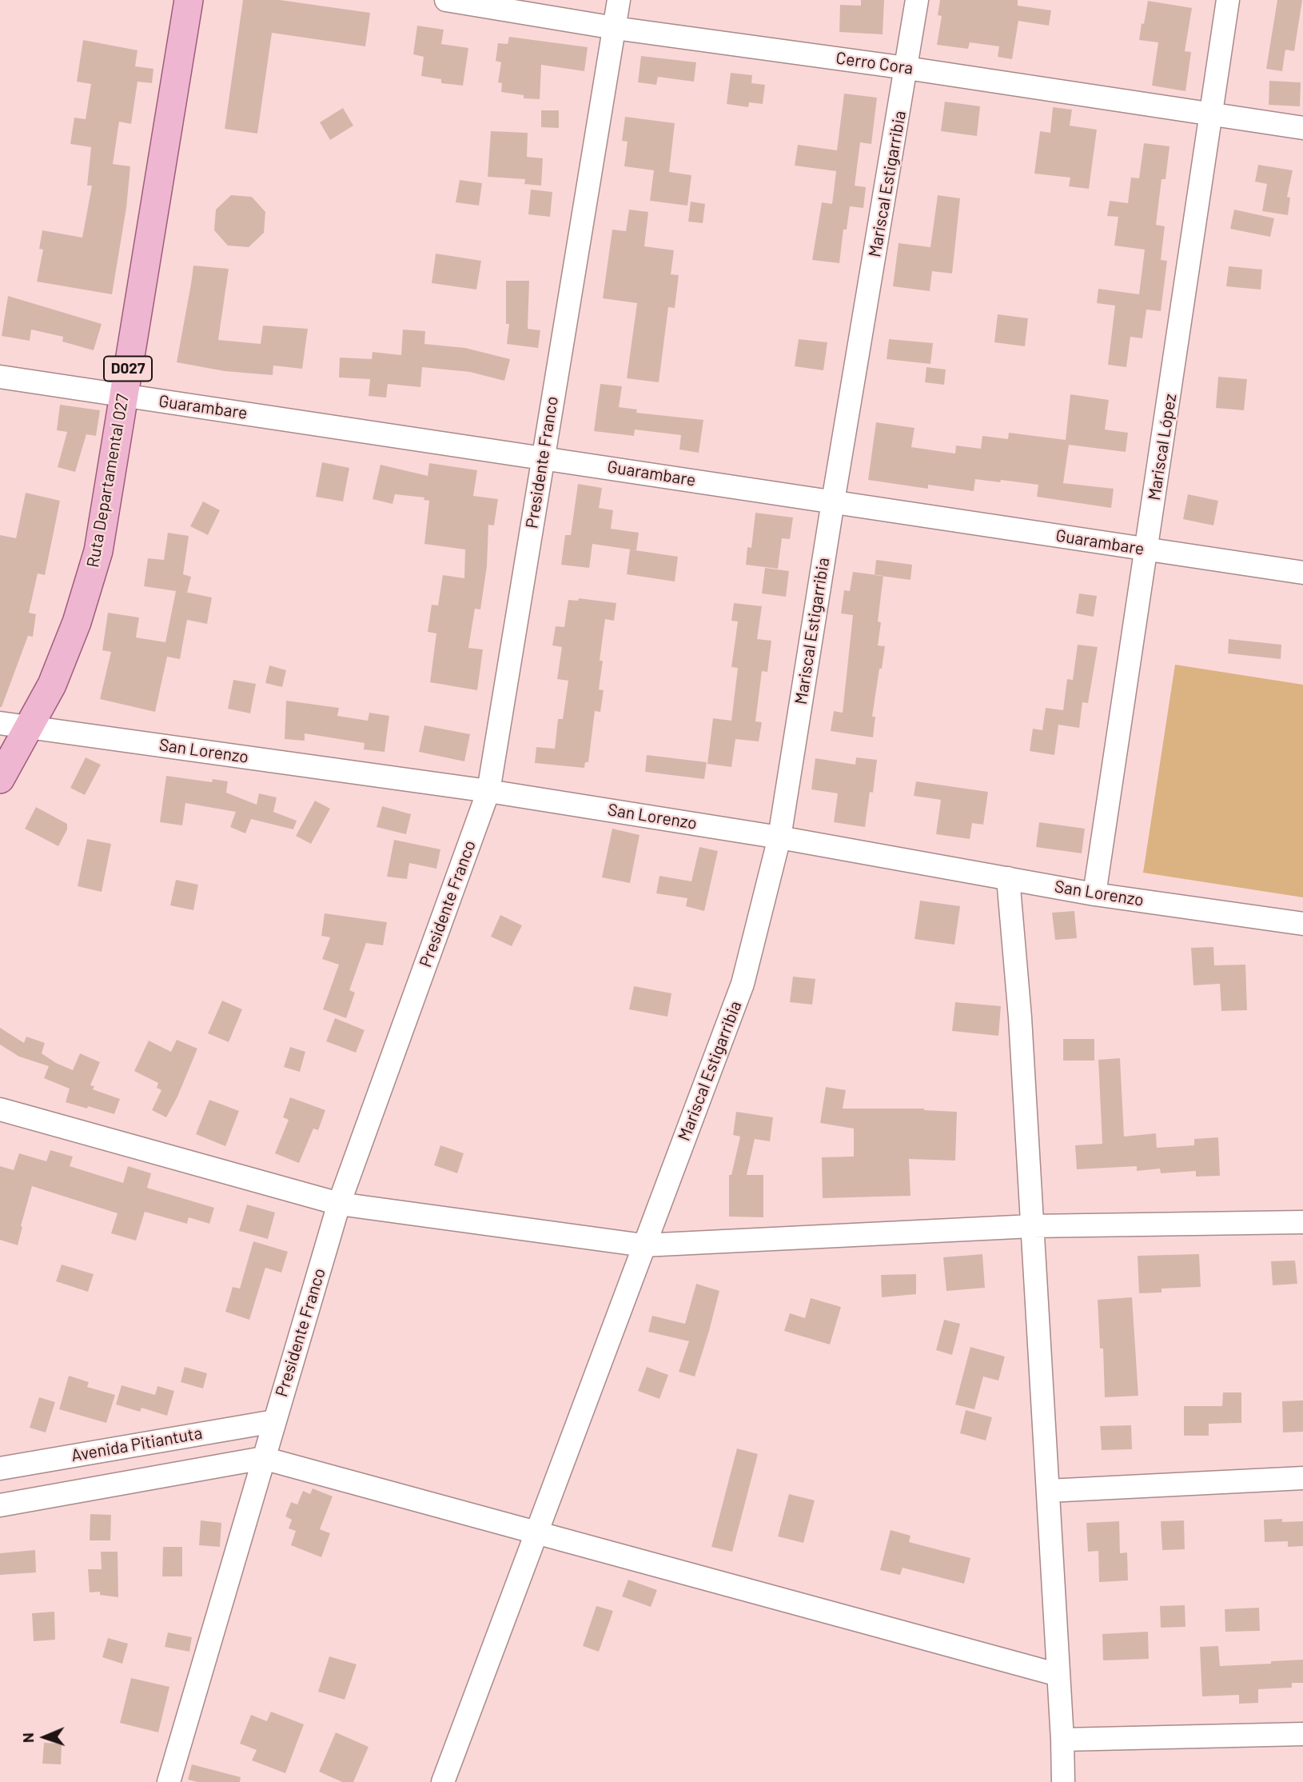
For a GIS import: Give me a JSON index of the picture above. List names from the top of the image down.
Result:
{
  "streets": {
    "main road": ["D027", "Ruta Departamental 027"],
    "street": [
      "Cerro Cora",
      "Mariscal Estigarribia",
      "Guarambare",
      "Mariscal López",
      "Presidente Franco",
      "San Lorenzo",
      "Avenida Pitiantuta"
    ]
  },
  "crossings": [
    ["Cerro Cora", "Mariscal Estigarribia"],
    ["Cerro Cora", "Mariscal López"],
    ["Cerro Cora", "Presidente Franco"],
    ["Mariscal Estigarribia", "Guarambare"],
    ["Mariscal Estigarribia", "San Lorenzo"],
    ["Guarambare", "Mariscal López"],
    ["Guarambare", "Presidente Franco"],
    ["Guarambare", "Ruta Departamental 027"],
    ["Mariscal López", "San Lorenzo"],
    ["Presidente Franco", "San Lorenzo"],
    ["Presidente Franco", "Avenida Pitiantuta"],
    ["Ruta Departamental 027", "San Lorenzo"]
  ],
  "north": "left"
}
